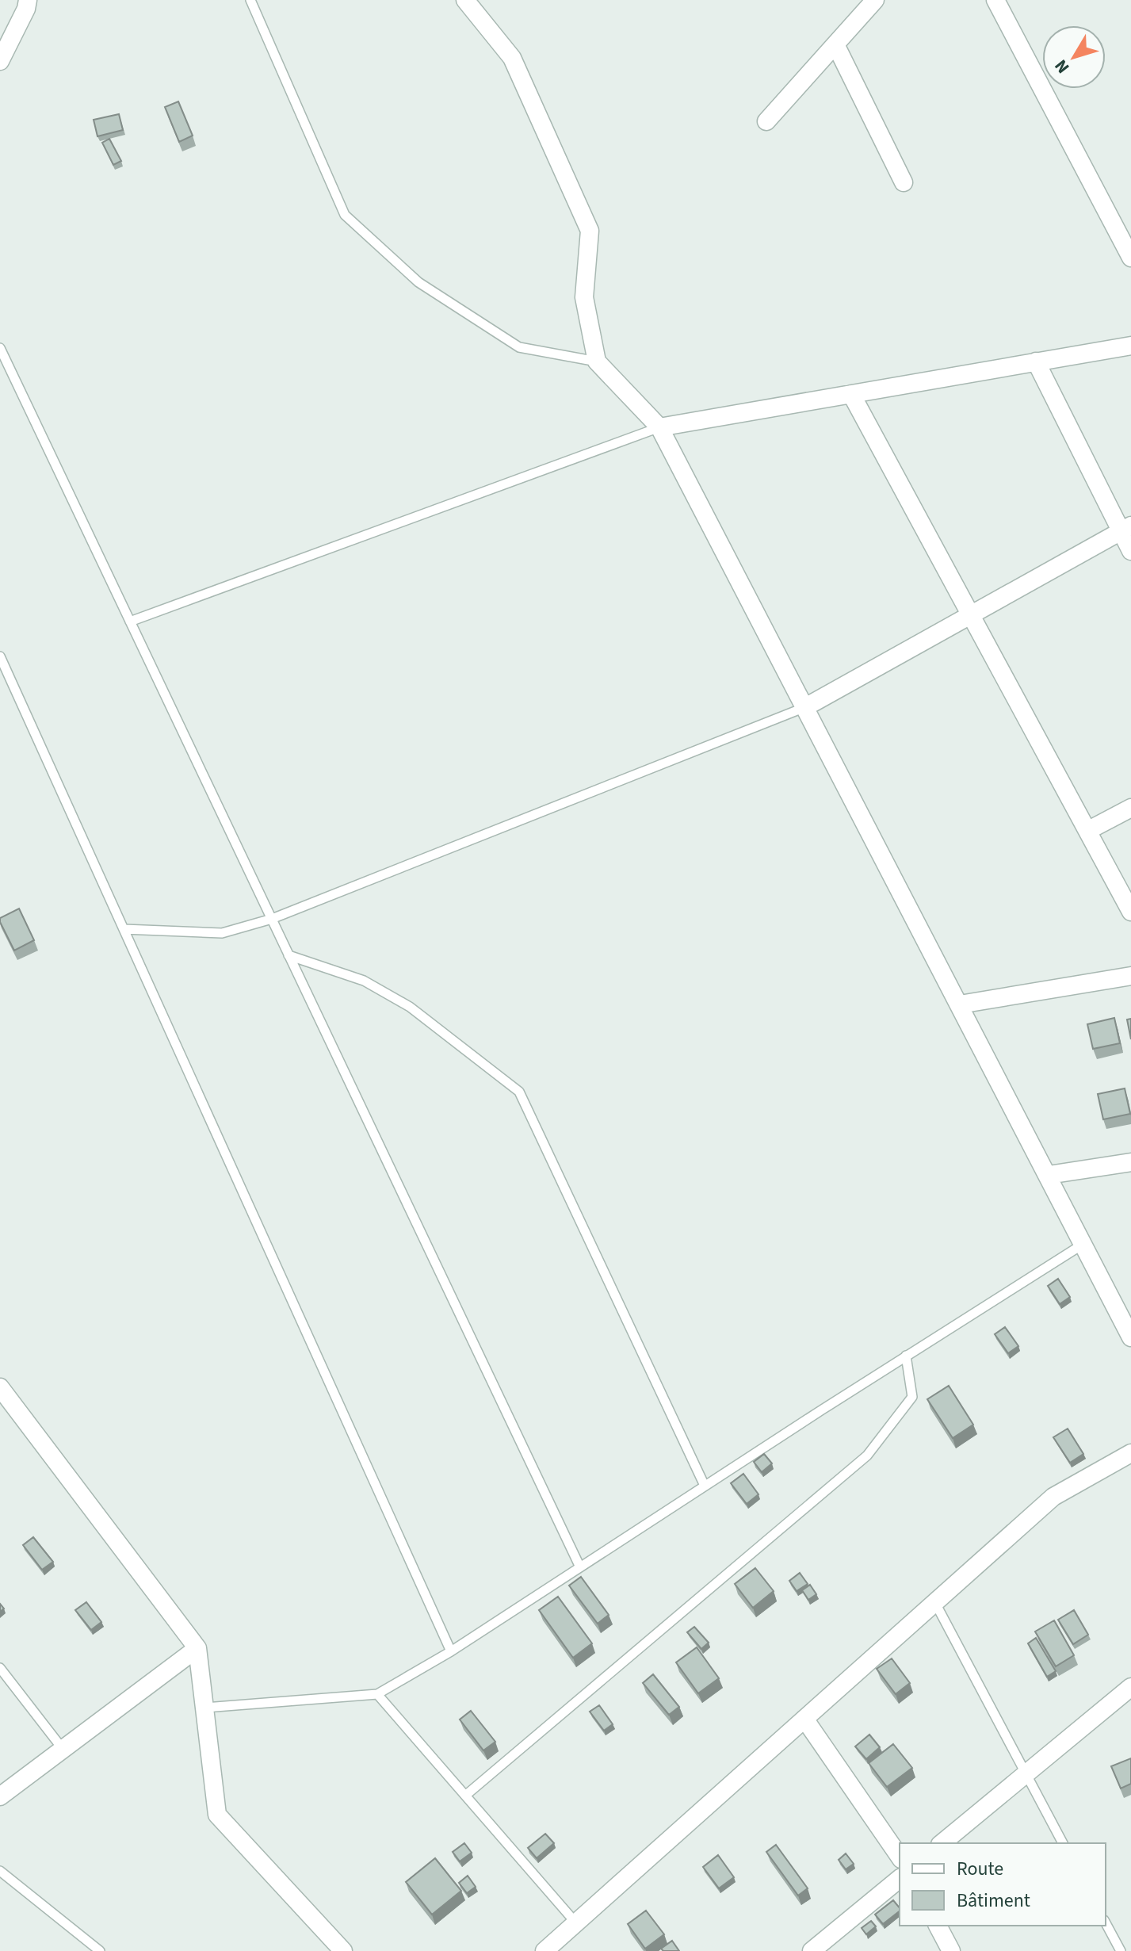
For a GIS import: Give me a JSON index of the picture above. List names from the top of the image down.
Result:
{
  "legend": ["Route", "Bâtiment"],
  "north": "bottom left"
}
